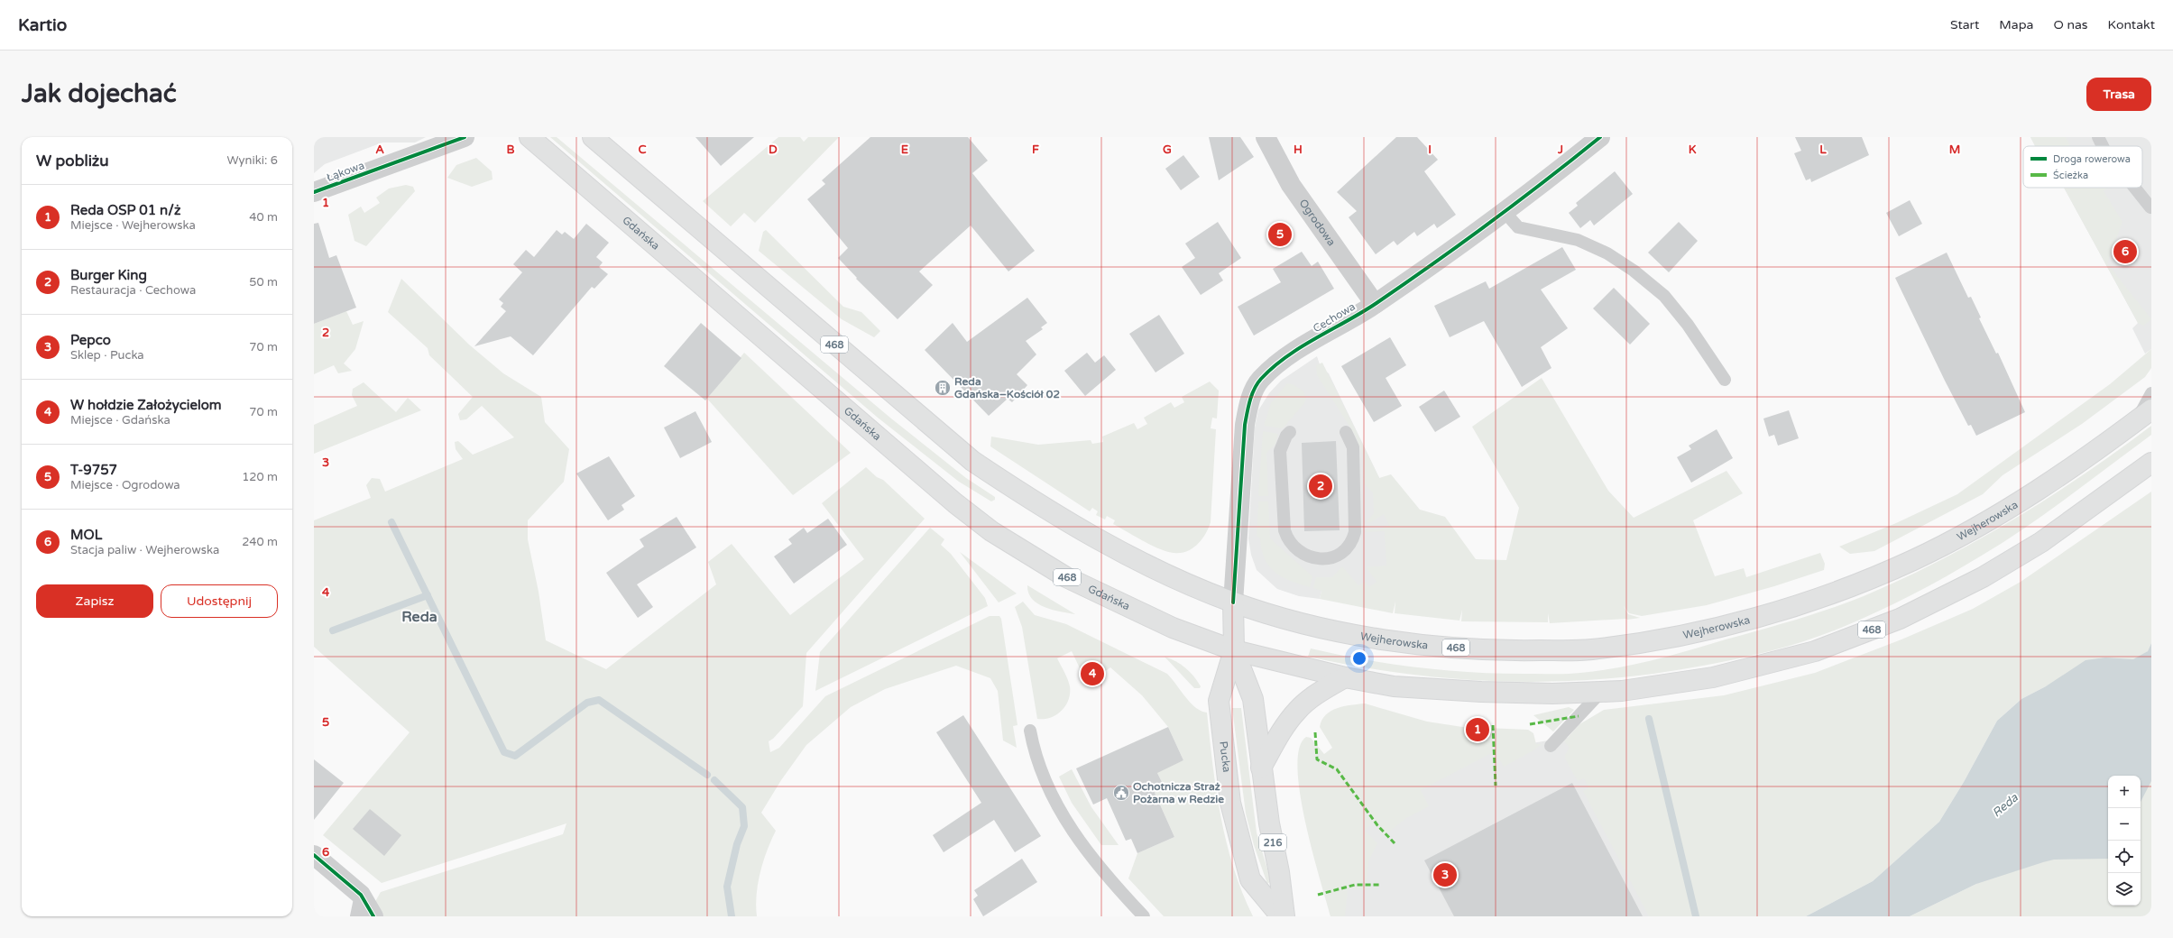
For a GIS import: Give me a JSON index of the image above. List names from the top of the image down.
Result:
{
  "streets": {
    "main road": [
      "Gdańska",
      "468",
      "Wejherowska",
      "Pucka",
      "216"
    ],
    "street": ["Łąkowa", "Ogrodowa", "Cechowa"]
  },
  "crossings": [
    ["Ogrodowa", "Cechowa"],
    ["Gdańska", "468"],
    ["Gdańska", "Pucka"],
    ["Cechowa", "468"],
    ["Cechowa", "Wejherowska"],
    ["Cechowa", "Pucka"],
    ["468", "Wejherowska"],
    ["468", "Pucka"],
    ["Wejherowska", "Pucka"]
  ],
  "districts": ["Reda"],
  "water": ["Reda"],
  "places": {
    "building": ["Reda Gdańska–Kościół 02"],
    "public building": ["Ochotnicza Straż Pożarna w Redzie"]
  },
  "legend": ["Droga rowerowa", "Ścieżka"],
  "page": {
    "header": "Kartio",
    "nav": [
      "Start",
      "Mapa",
      "O nas",
      "Kontakt"
    ],
    "buttons": [
      "Trasa",
      ["Zapisz", "Udostępnij"]
    ],
    "title": "Jak dojechać",
    "heading": ["W pobliżu", "Wyniki: 6"],
    "list": [
      {
        "mark": "1",
        "name": "Reda OSP 01 n/ż",
        "note": "Miejsce · Wejherowska",
        "value": "40 m"
      },
      {
        "mark": "2",
        "name": "Burger King",
        "note": "Restauracja · Cechowa",
        "value": "50 m"
      },
      {
        "mark": "3",
        "name": "Pepco",
        "note": "Sklep · Pucka",
        "value": "70 m"
      },
      {
        "mark": "4",
        "name": "W hołdzie Założycielom",
        "note": "Miejsce · Gdańska",
        "value": "70 m"
      },
      {
        "mark": "5",
        "name": "T-9757",
        "note": "Miejsce · Ogrodowa",
        "value": "120 m"
      },
      {
        "mark": "6",
        "name": "MOL",
        "note": "Stacja paliw · Wejherowska",
        "value": "240 m"
      }
    ],
    "pins": [
      "5",
      "6",
      "2",
      "4",
      "1",
      "3"
    ],
    "map_buttons": ["+", "−"]
  },
  "grid": {
    "columns": [
      "A",
      "B",
      "C",
      "D",
      "E",
      "F",
      "G",
      "H",
      "I",
      "J",
      "K",
      "L",
      "M"
    ],
    "rows": [
      "1",
      "2",
      "3",
      "4",
      "5",
      "6"
    ]
  }
}
